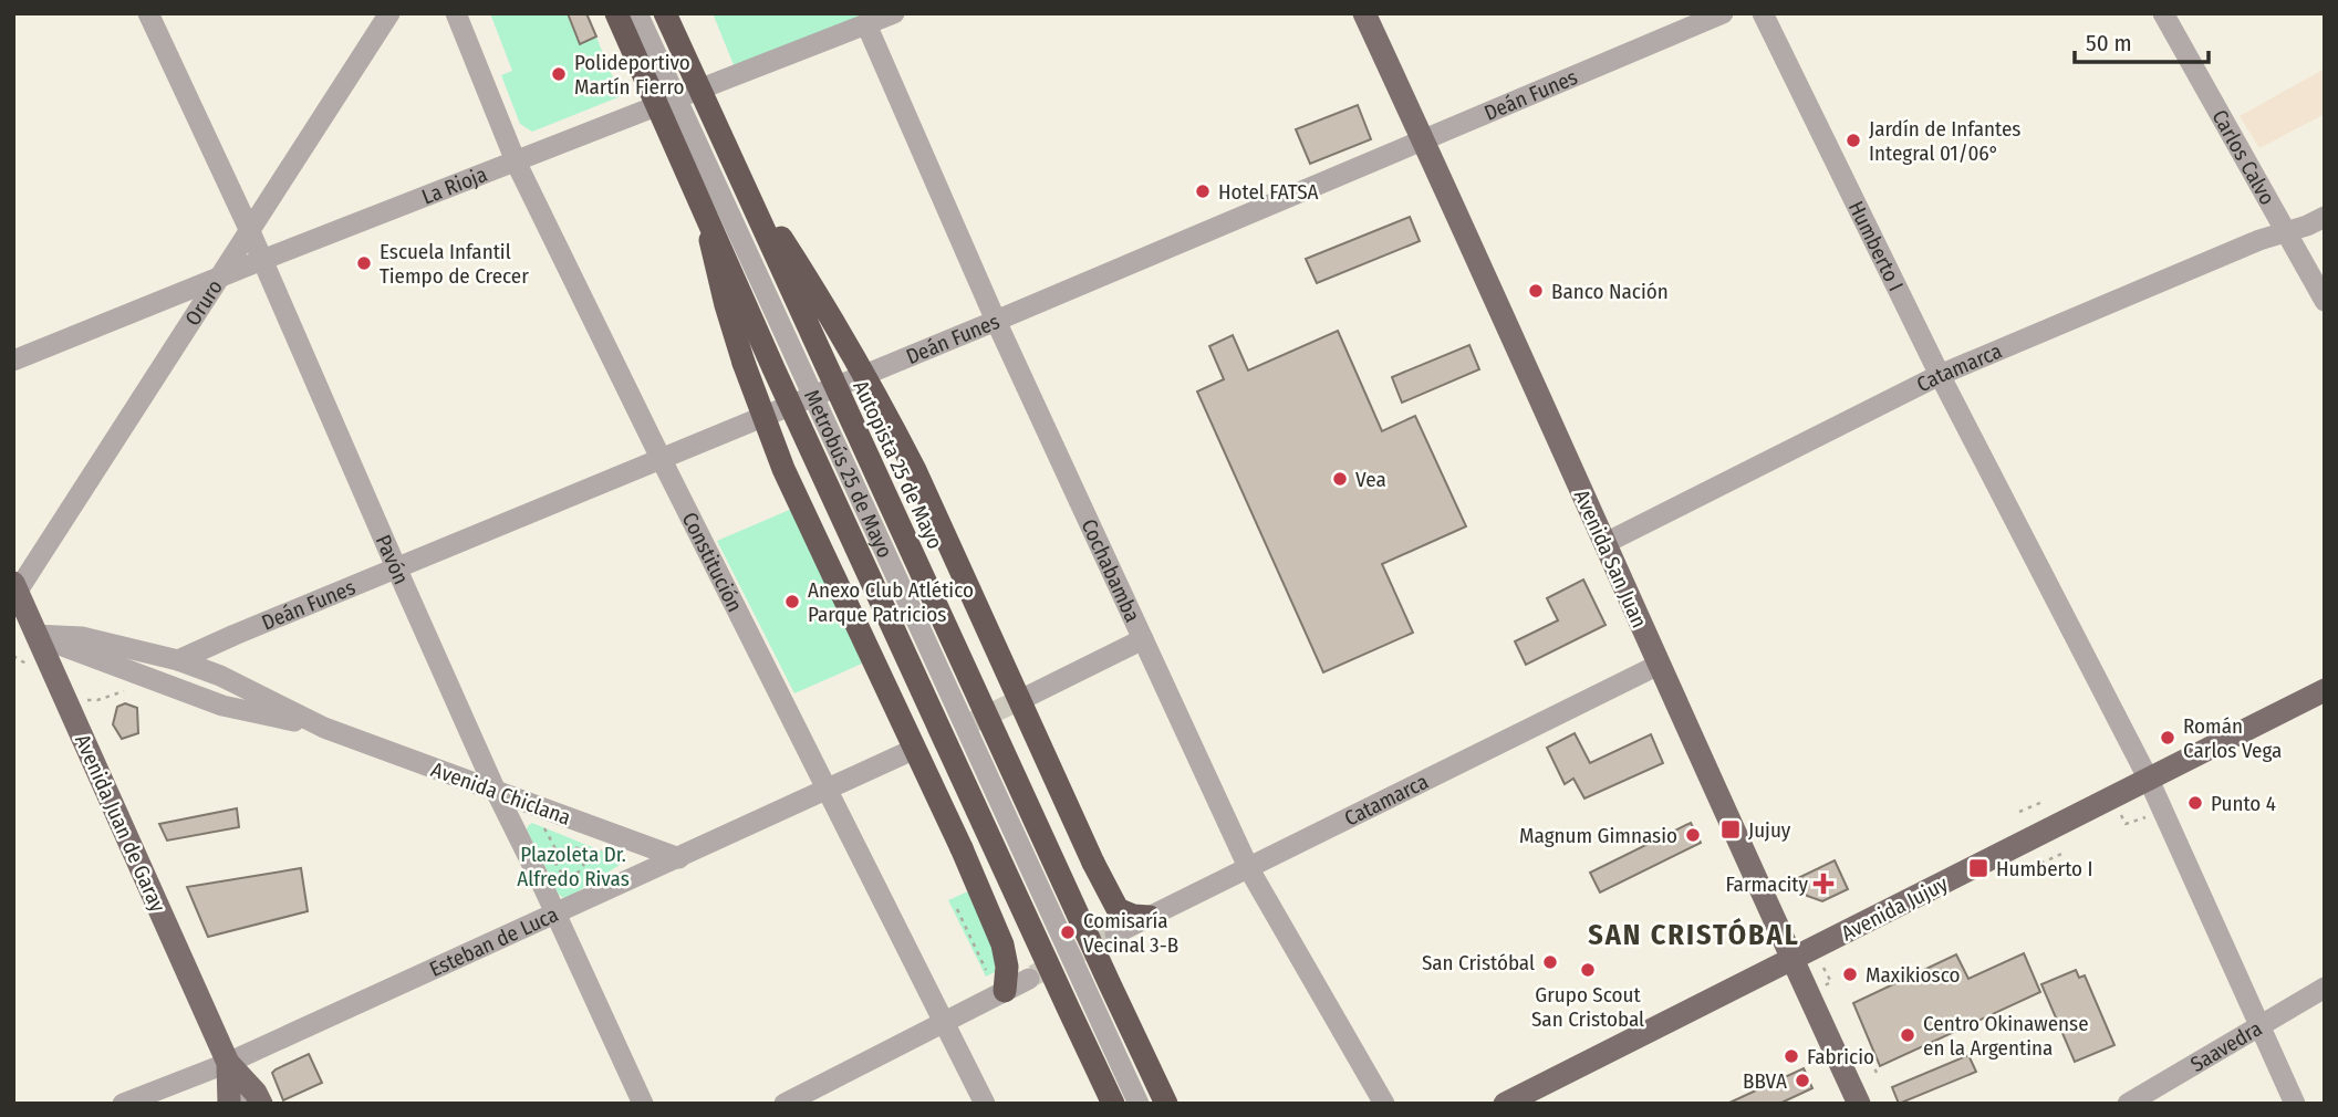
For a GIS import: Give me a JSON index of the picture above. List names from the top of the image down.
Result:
{
  "streets": {
    "highway": ["Autopista 25 de Mayo"],
    "main road": [
      "Avenida San Juan",
      "Avenida Chiclana",
      "Avenida Juan de Garay",
      "Avenida Jujuy"
    ],
    "street": [
      "Deán Funes",
      "Carlos Calvo",
      "La Rioja",
      "Humberto I",
      "Oruro",
      "Catamarca",
      "Metrobús 25 de Mayo",
      "Pavón",
      "Constitución",
      "Cochabamba",
      "Esteban de Luca",
      "Saavedra"
    ]
  },
  "crossings": [
    ["Deán Funes", "Avenida San Juan"],
    ["Deán Funes", "Pavón"],
    ["Deán Funes", "Constitución"],
    ["Deán Funes", "Cochabamba"],
    ["Deán Funes", "Avenida Chiclana"],
    ["Carlos Calvo", "Catamarca"],
    ["La Rioja", "Oruro"],
    ["La Rioja", "Pavón"],
    ["La Rioja", "Constitución"],
    ["La Rioja", "Cochabamba"],
    ["Humberto I", "Catamarca"],
    ["Humberto I", "Avenida Jujuy"],
    ["Humberto I", "Saavedra"],
    ["Oruro", "Pavón"],
    ["Oruro", "Avenida Juan de Garay"],
    ["Catamarca", "Avenida San Juan"],
    ["Catamarca", "Cochabamba"],
    ["Avenida San Juan", "Avenida Jujuy"],
    ["Pavón", "Avenida Chiclana"],
    ["Pavón", "Esteban de Luca"],
    ["Constitución", "Esteban de Luca"],
    ["Avenida Chiclana", "Avenida Juan de Garay"],
    ["Avenida Chiclana", "Esteban de Luca"],
    ["Avenida Juan de Garay", "Esteban de Luca"]
  ],
  "districts": ["SAN CRISTÓBAL"],
  "parks": ["Plazoleta Dr. Alfredo Rivas"],
  "places": {
    "other": [
      "Polideportivo Martín Fierro",
      "Jardín de Infantes Integral 01/06°",
      "Hotel FATSA",
      "Escuela Infantil Tiempo de Crecer",
      "Banco Nación",
      "Vea",
      "Anexo Club Atlético Parque Patricios",
      "Román Carlos Vega",
      "Punto 4",
      "Magnum Gimnasio",
      "Comisaría Vecinal 3-B",
      "San Cristóbal",
      "Grupo Scout San Cristobal",
      "Maxikiosco",
      "Centro Okinawense en la Argentina",
      "Fabricio",
      "BBVA"
    ],
    "transit": ["Jujuy", "Humberto I"],
    "health": ["Farmacity"]
  },
  "scale_bar": "50 m"
}
